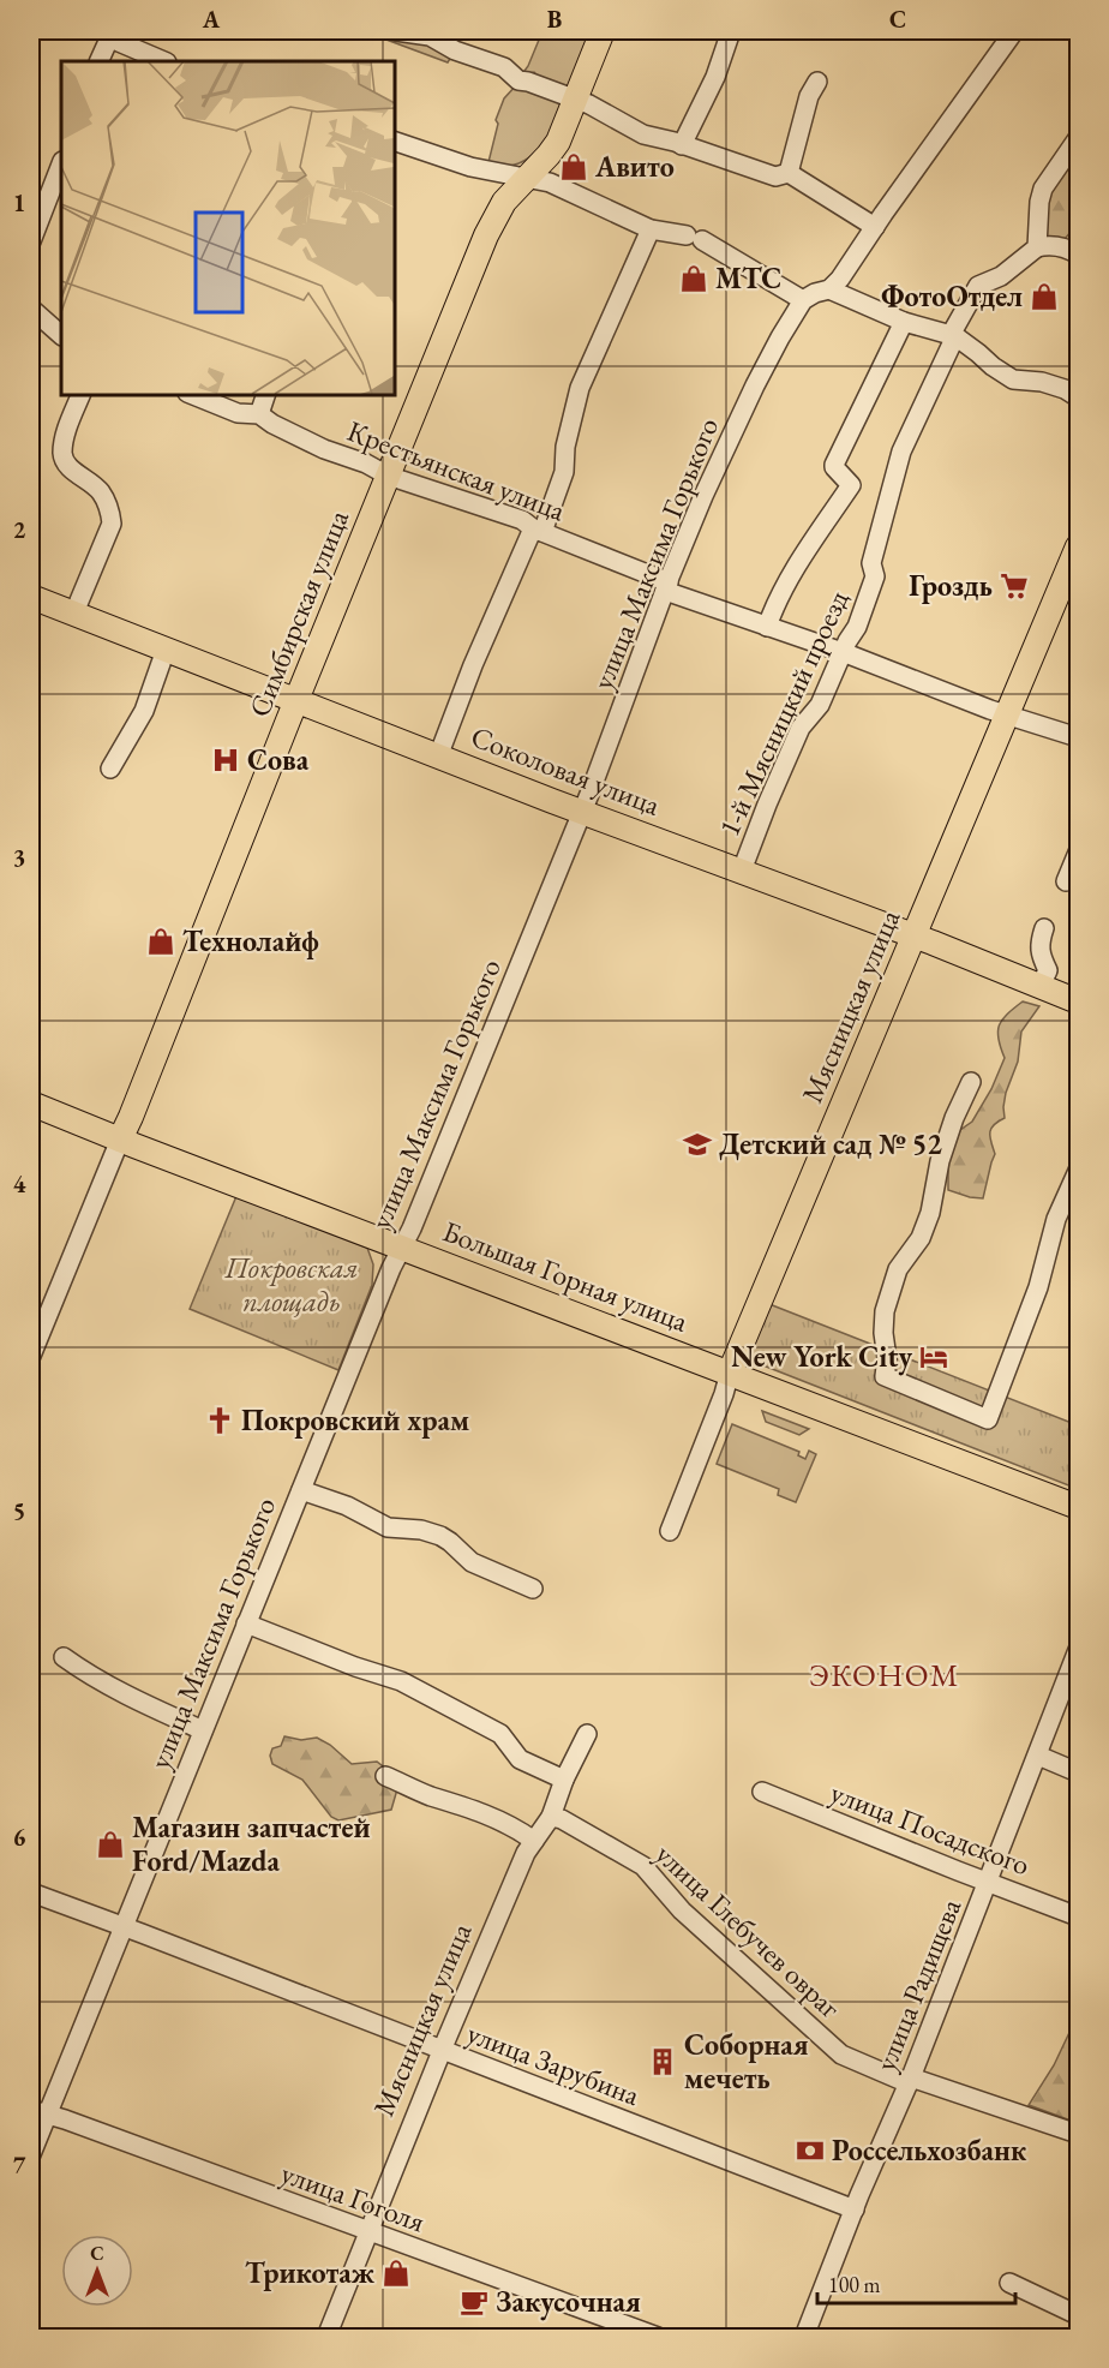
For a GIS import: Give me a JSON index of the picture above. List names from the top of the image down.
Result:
{
  "streets": {
    "main road": [
      "Симбирская улица",
      "Соколовая улица",
      "Мясницкая улица",
      "Большая Горная улица"
    ],
    "street": [
      "Крестьянская улица",
      "улица Максима Горького",
      "1-й Мясницкий проезд",
      "улица Посадского",
      "улица Глебучев овраг",
      "улица Радищева",
      "улица Зарубина",
      "улица Гоголя"
    ]
  },
  "crossings": [
    ["Крестьянская улица", "улица Максима Горького"],
    ["Крестьянская улица", "Симбирская улица"],
    ["Крестьянская улица", "1-й Мясницкий проезд"],
    ["Крестьянская улица", "Мясницкая улица"],
    ["улица Максима Горького", "Соколовая улица"],
    ["улица Максима Горького", "Большая Горная улица"],
    ["улица Максима Горького", "улица Зарубина"],
    ["улица Максима Горького", "улица Гоголя"],
    ["Симбирская улица", "Соколовая улица"],
    ["Симбирская улица", "Большая Горная улица"],
    ["1-й Мясницкий проезд", "Соколовая улица"],
    ["Соколовая улица", "Мясницкая улица"],
    ["Мясницкая улица", "Большая Горная улица"],
    ["Мясницкая улица", "улица Глебучев овраг"],
    ["Мясницкая улица", "улица Зарубина"],
    ["Мясницкая улица", "улица Гоголя"],
    ["улица Посадского", "улица Радищева"],
    ["улица Глебучев овраг", "улица Радищева"],
    ["улица Радищева", "улица Зарубина"]
  ],
  "districts": ["ЭКОНОМ"],
  "parks": ["Покровская площадь"],
  "places": {
    "shop": [
      "Авито",
      "МТС",
      "ФотоОтдел",
      "Технолайф",
      "Магазин запчастей Ford/Mazda",
      "Трикотаж"
    ],
    "supermarket": ["Гроздь"],
    "hospital": ["Сова"],
    "school or university": ["Детский сад № 52"],
    "hotel": ["New York City"],
    "church": ["Покровский храм"],
    "building": ["Соборная мечеть"],
    "bank": ["Россельхозбанк"],
    "cafe": ["Закусочная"]
  },
  "scale_bar": "100 m",
  "north": "top",
  "grid": {
    "columns": ["A", "B", "C"],
    "rows": [
      "1",
      "2",
      "3",
      "4",
      "5",
      "6",
      "7"
    ]
  }
}
